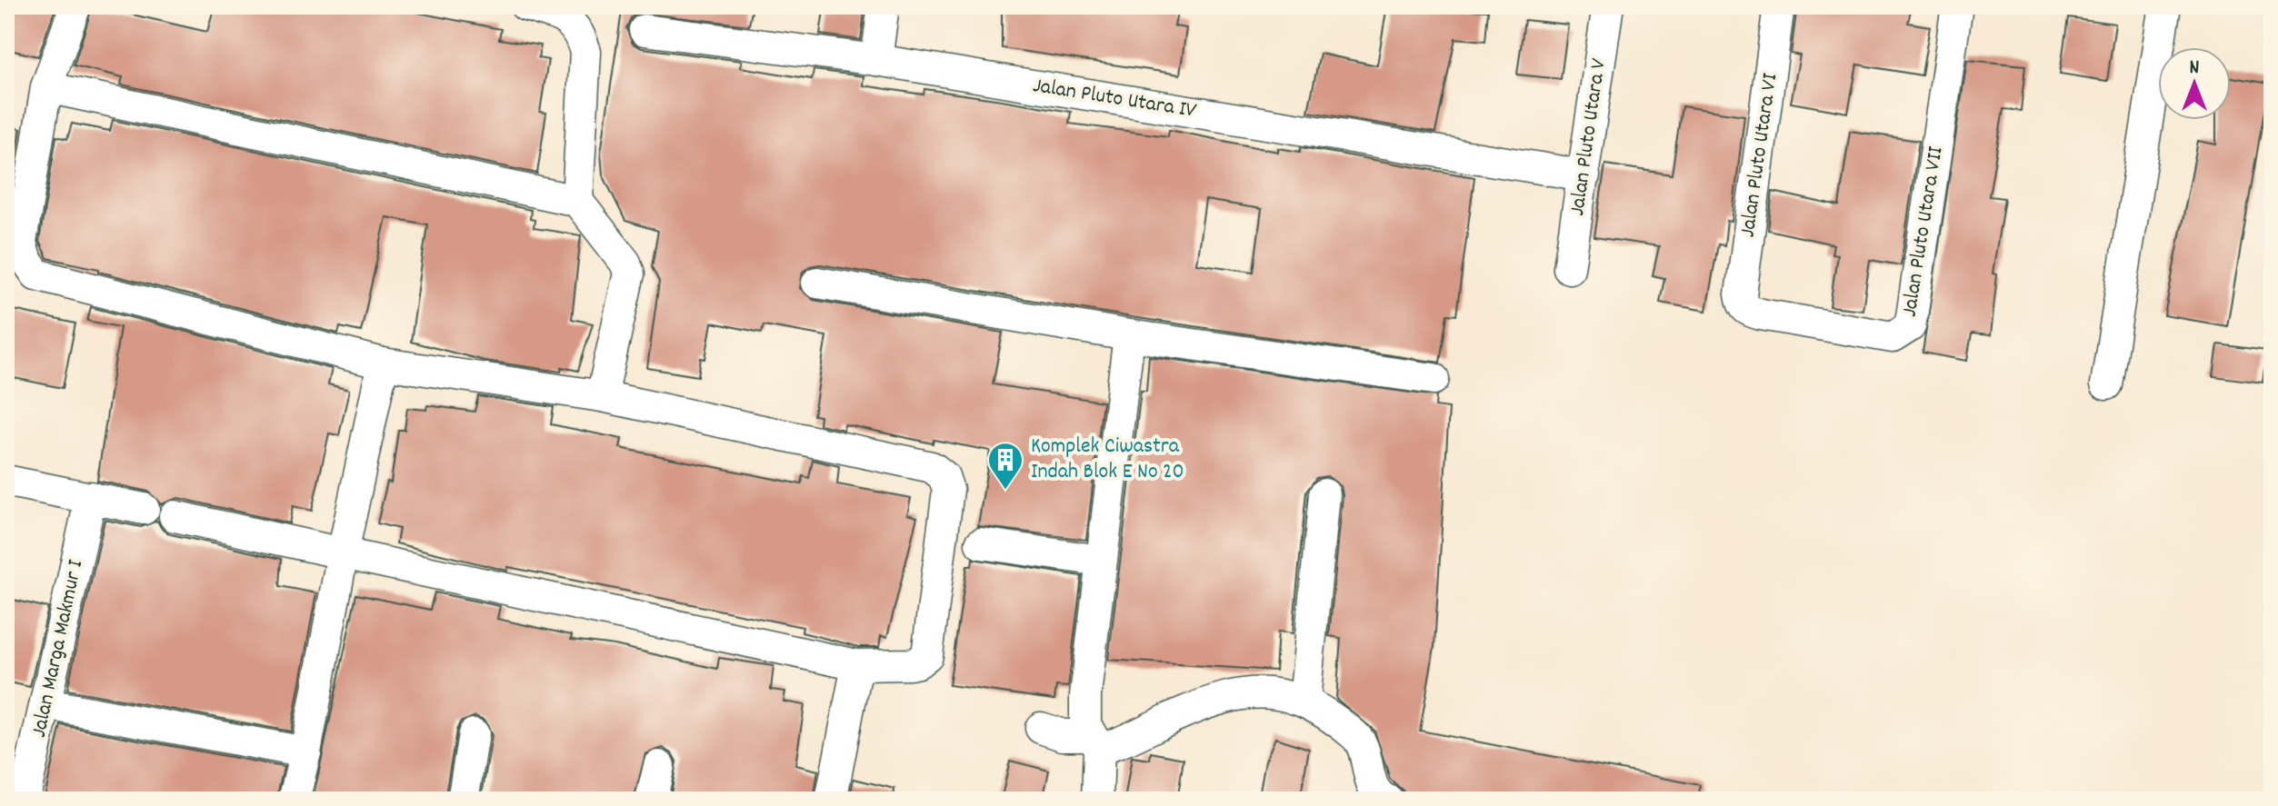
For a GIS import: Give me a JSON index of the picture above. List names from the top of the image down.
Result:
{
  "streets": {
    "street": [
      "Jalan Pluto Utara IV",
      "Jalan Pluto Utara V",
      "Jalan Pluto Utara VI",
      "Jalan Pluto Utara VII",
      "Jalan Marga Makmur I"
    ]
  },
  "crossings": [
    ["Jalan Pluto Utara IV", "Jalan Pluto Utara V"],
    ["Jalan Pluto Utara VI", "Jalan Pluto Utara VII"]
  ],
  "places": {
    "building": ["Komplek Ciwastra Indah Blok E No 20"]
  },
  "north": "top"
}
